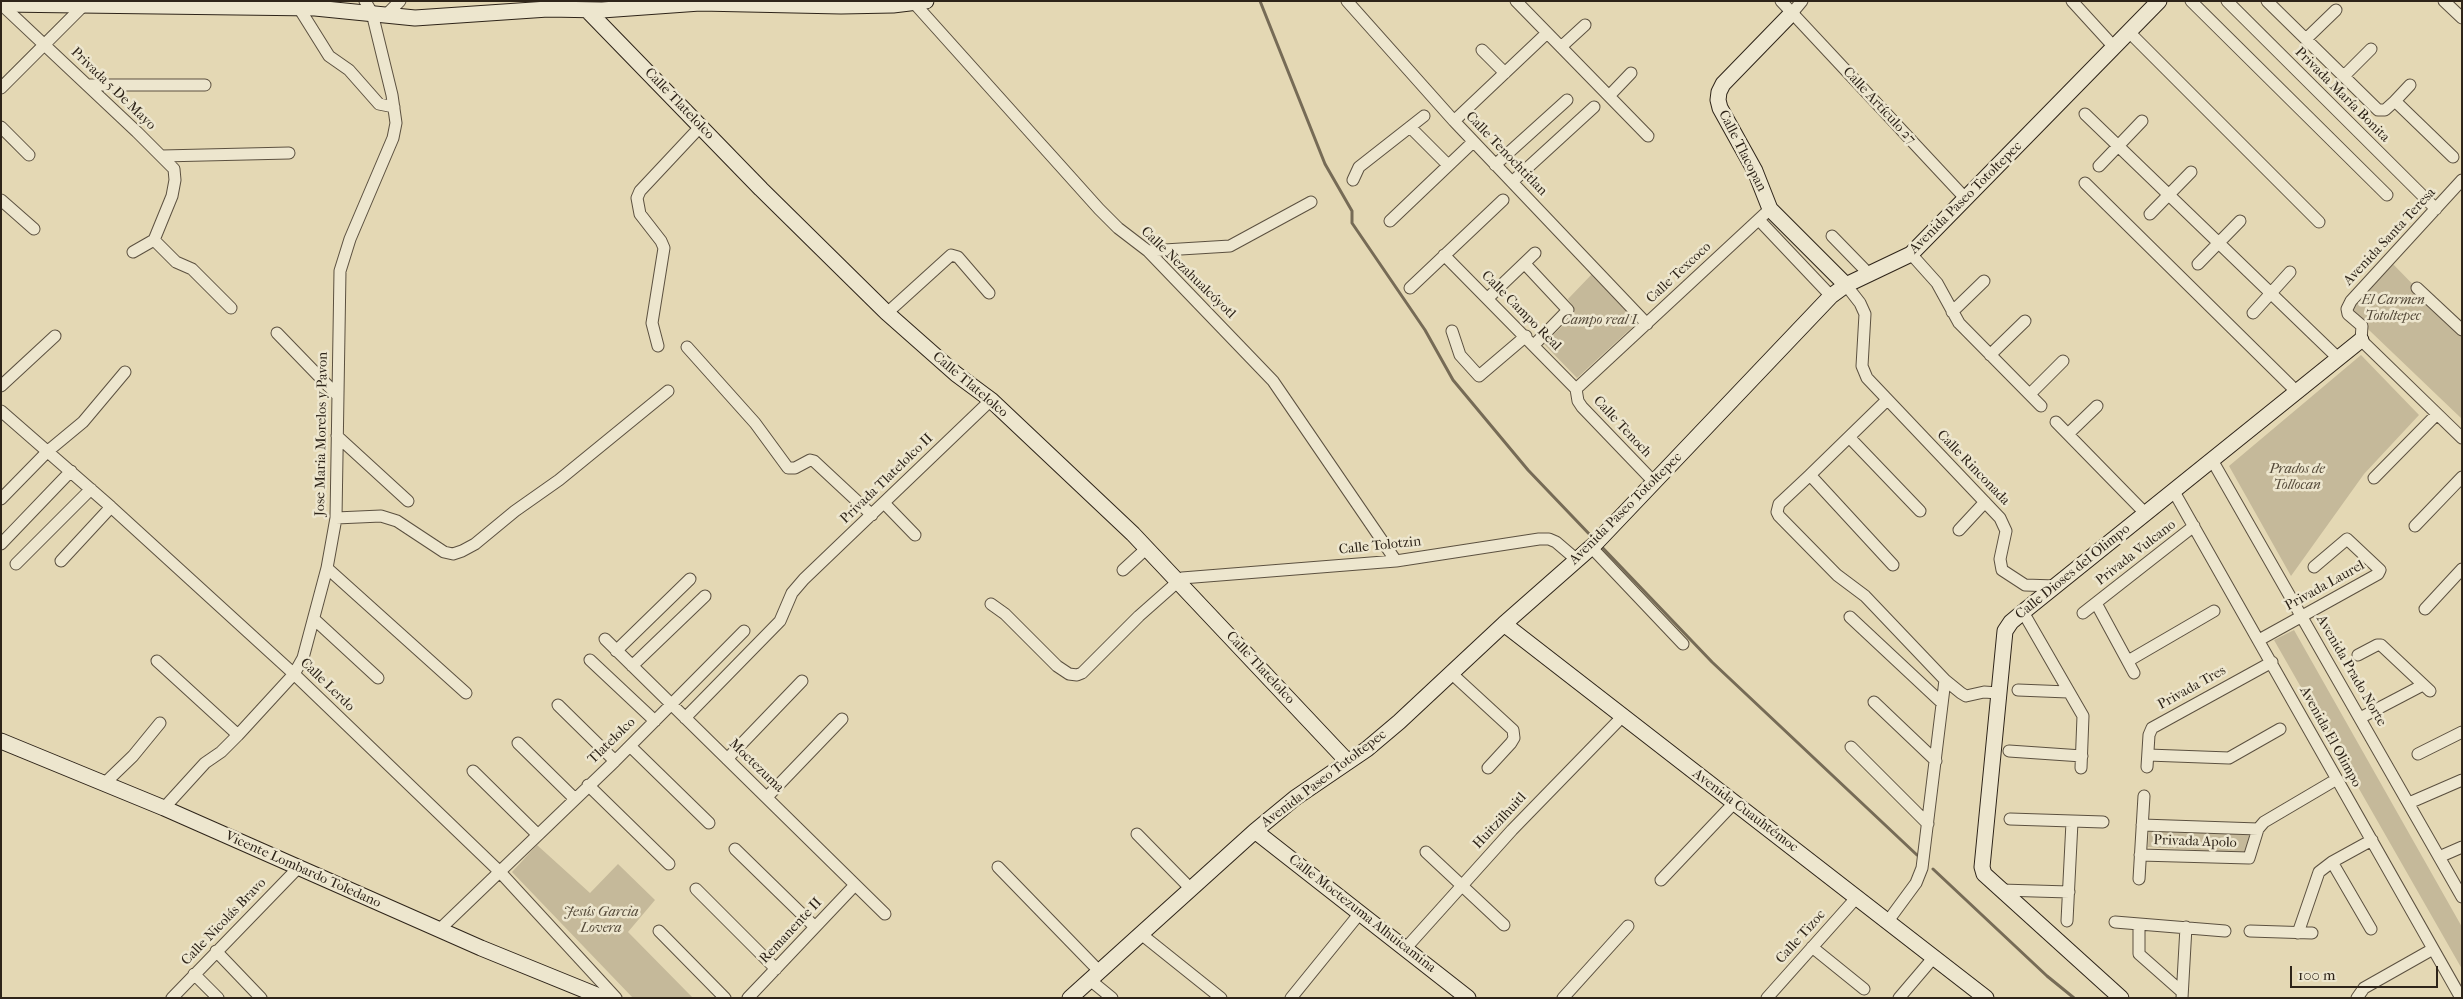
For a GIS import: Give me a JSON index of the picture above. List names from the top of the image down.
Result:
{
  "streets": {
    "main road": [
      "Calle Tlatelolco",
      "Calle Tlacopan",
      "Avenida Paseo Totoltepec",
      "Calle Dioses del Olimpo",
      "Avenida Cuauhtémoc",
      "Vicente Lombardo Toledano",
      "Calle Moctezuma Alhuicamina"
    ],
    "street": [
      "Privada 5 De Mayo",
      "Privada María Bonita",
      "Calle Artículo 27",
      "Calle Tenochtitlan",
      "Avenida Santa Teresa",
      "Calle Nezahualcóyotl",
      "Calle Texcoco",
      "Calle Campo Real",
      "Calle Tenoch",
      "Jose Maria Morelos y Pavon",
      "Calle Rinconada",
      "Privada Tlatelolco II",
      "Calle Tolotzin",
      "Privada Vulcano",
      "Privada Laurel",
      "Avenida Prado Norte",
      "Calle Lerdo",
      "Privada Tres",
      "Avenida El Olimpo",
      "Tlatelolco",
      "Moctezuma",
      "Huitzilhuitl",
      "Privada Apolo",
      "Calle Nicolás Bravo",
      "Remanente II",
      "Calle Tizoc"
    ]
  },
  "crossings": [
    ["Privada María Bonita", "Avenida Santa Teresa"],
    ["Calle Tlatelolco", "Avenida Paseo Totoltepec"],
    ["Calle Tlatelolco", "Privada Tlatelolco II"],
    ["Calle Tlatelolco", "Calle Tolotzin"],
    ["Calle Artículo 27", "Calle Tlacopan"],
    ["Calle Artículo 27", "Avenida Paseo Totoltepec"],
    ["Calle Tlacopan", "Calle Texcoco"],
    ["Calle Tenochtitlan", "Calle Texcoco"],
    ["Avenida Paseo Totoltepec", "Calle Tenoch"],
    ["Avenida Paseo Totoltepec", "Calle Rinconada"],
    ["Avenida Paseo Totoltepec", "Calle Tolotzin"],
    ["Avenida Paseo Totoltepec", "Avenida Cuauhtémoc"],
    ["Avenida Paseo Totoltepec", "Calle Moctezuma Alhuicamina"],
    ["Avenida Santa Teresa", "Calle Dioses del Olimpo"],
    ["Calle Nezahualcóyotl", "Calle Tolotzin"],
    ["Calle Texcoco", "Calle Campo Real"],
    ["Calle Texcoco", "Calle Tenoch"],
    ["Calle Campo Real", "Calle Tenoch"],
    ["Jose Maria Morelos y Pavon", "Calle Lerdo"],
    ["Jose Maria Morelos y Pavon", "Vicente Lombardo Toledano"],
    ["Calle Rinconada", "Calle Dioses del Olimpo"],
    ["Privada Tlatelolco II", "Moctezuma"],
    ["Privada Vulcano", "Avenida El Olimpo"],
    ["Calle Dioses del Olimpo", "Avenida Prado Norte"],
    ["Calle Dioses del Olimpo", "Avenida El Olimpo"],
    ["Privada Laurel", "Avenida Prado Norte"],
    ["Privada Laurel", "Avenida El Olimpo"],
    ["Calle Lerdo", "Tlatelolco"],
    ["Privada Tres", "Avenida El Olimpo"],
    ["Tlatelolco", "Moctezuma"],
    ["Tlatelolco", "Vicente Lombardo Toledano"],
    ["Moctezuma", "Remanente II"],
    ["Avenida Cuauhtémoc", "Huitzilhuitl"],
    ["Avenida Cuauhtémoc", "Calle Tizoc"],
    ["Huitzilhuitl", "Calle Moctezuma Alhuicamina"],
    ["Vicente Lombardo Toledano", "Calle Nicolás Bravo"]
  ],
  "parks": [
    "El Carmen Totoltepec",
    "Campo real I",
    "Prados de Tollocan",
    "Jesús Garcia Lovera"
  ],
  "scale_bar": "100 m"
}
